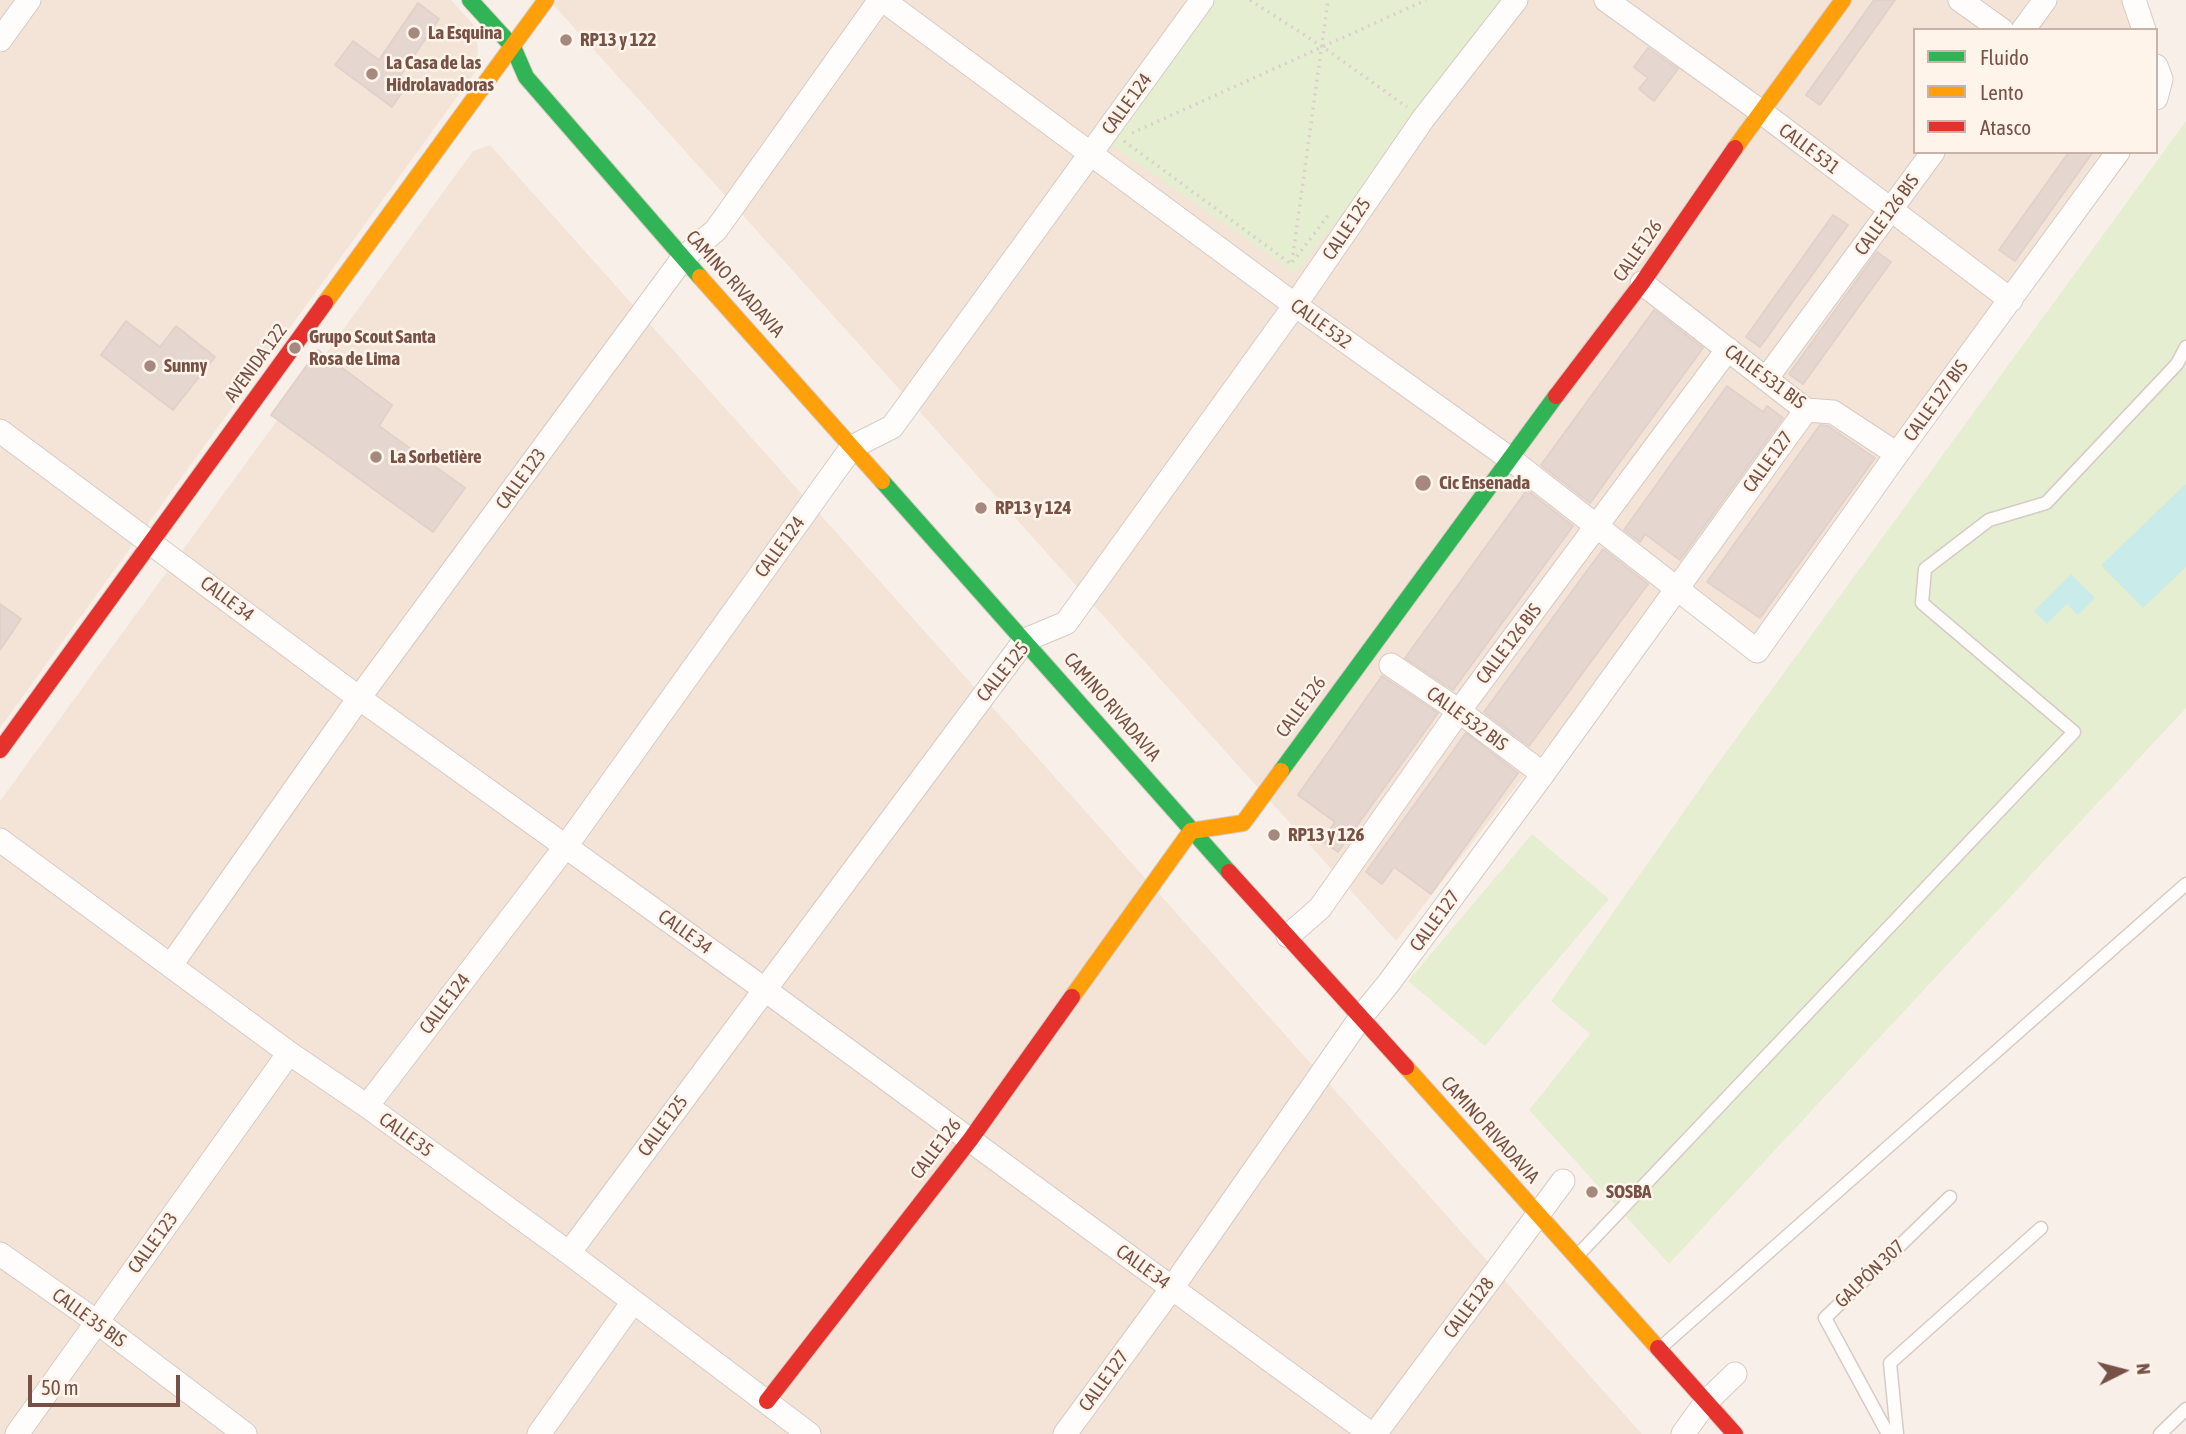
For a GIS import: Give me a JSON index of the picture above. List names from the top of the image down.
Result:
{
  "streets": {
    "main road": ["CALLE 126", "CAMINO RIVADAVIA", "AVENIDA 122"],
    "street": [
      "CALLE 124",
      "CALLE 531",
      "CALLE 126 BIS",
      "CALLE 125",
      "CALLE 532",
      "CALLE 531 BIS",
      "CALLE 127 BIS",
      "CALLE 127",
      "CALLE 123",
      "CALLE 34",
      "CALLE 532 BIS",
      "CALLE 35",
      "CALLE 128",
      "CALLE 35 BIS"
    ],
    "lane": ["GALPÓN 307"]
  },
  "crossings": [
    ["CALLE 124", "CAMINO RIVADAVIA"],
    ["CALLE 124", "CALLE 532"],
    ["CALLE 124", "CALLE 34"],
    ["CALLE 124", "CALLE 35"],
    ["CALLE 531", "CALLE 126 BIS"],
    ["CALLE 531", "CALLE 126"],
    ["CALLE 531", "CALLE 127 BIS"],
    ["CALLE 126 BIS", "CAMINO RIVADAVIA"],
    ["CALLE 126 BIS", "CALLE 532"],
    ["CALLE 126 BIS", "CALLE 531 BIS"],
    ["CALLE 126 BIS", "CALLE 532 BIS"],
    ["CALLE 125", "CAMINO RIVADAVIA"],
    ["CALLE 125", "CALLE 532"],
    ["CALLE 125", "CALLE 34"],
    ["CALLE 125", "CALLE 35"],
    ["CALLE 126", "CAMINO RIVADAVIA"],
    ["CALLE 126", "CALLE 532"],
    ["CALLE 126", "CALLE 531 BIS"],
    ["CALLE 126", "CALLE 34"],
    ["CALLE 126", "CALLE 35"],
    ["CAMINO RIVADAVIA", "AVENIDA 122"],
    ["CAMINO RIVADAVIA", "CALLE 127"],
    ["CAMINO RIVADAVIA", "CALLE 123"],
    ["CAMINO RIVADAVIA", "CALLE 128"],
    ["CALLE 532", "CALLE 127 BIS"],
    ["CALLE 532", "CALLE 127"],
    ["CALLE 532", "CALLE 123"],
    ["AVENIDA 122", "CALLE 34"],
    ["CALLE 531 BIS", "CALLE 127 BIS"],
    ["CALLE 531 BIS", "CALLE 127"],
    ["CALLE 127", "CALLE 34"],
    ["CALLE 127", "CALLE 532 BIS"],
    ["CALLE 123", "CALLE 34"],
    ["CALLE 123", "CALLE 35"],
    ["CALLE 123", "CALLE 35 BIS"],
    ["CALLE 34", "CALLE 128"]
  ],
  "places": [
    "La Esquina",
    "RP13 y 122",
    "La Casa de las Hidrolavadoras",
    "Grupo Scout Santa Rosa de Lima",
    "Sunny",
    "La Sorbetière",
    "Cic Ensenada",
    "RP13 y 124",
    "RP13 y 126",
    "SOSBA"
  ],
  "legend": ["Fluido", "Lento", "Atasco"],
  "scale_bar": "50 m",
  "north": "right"
}
